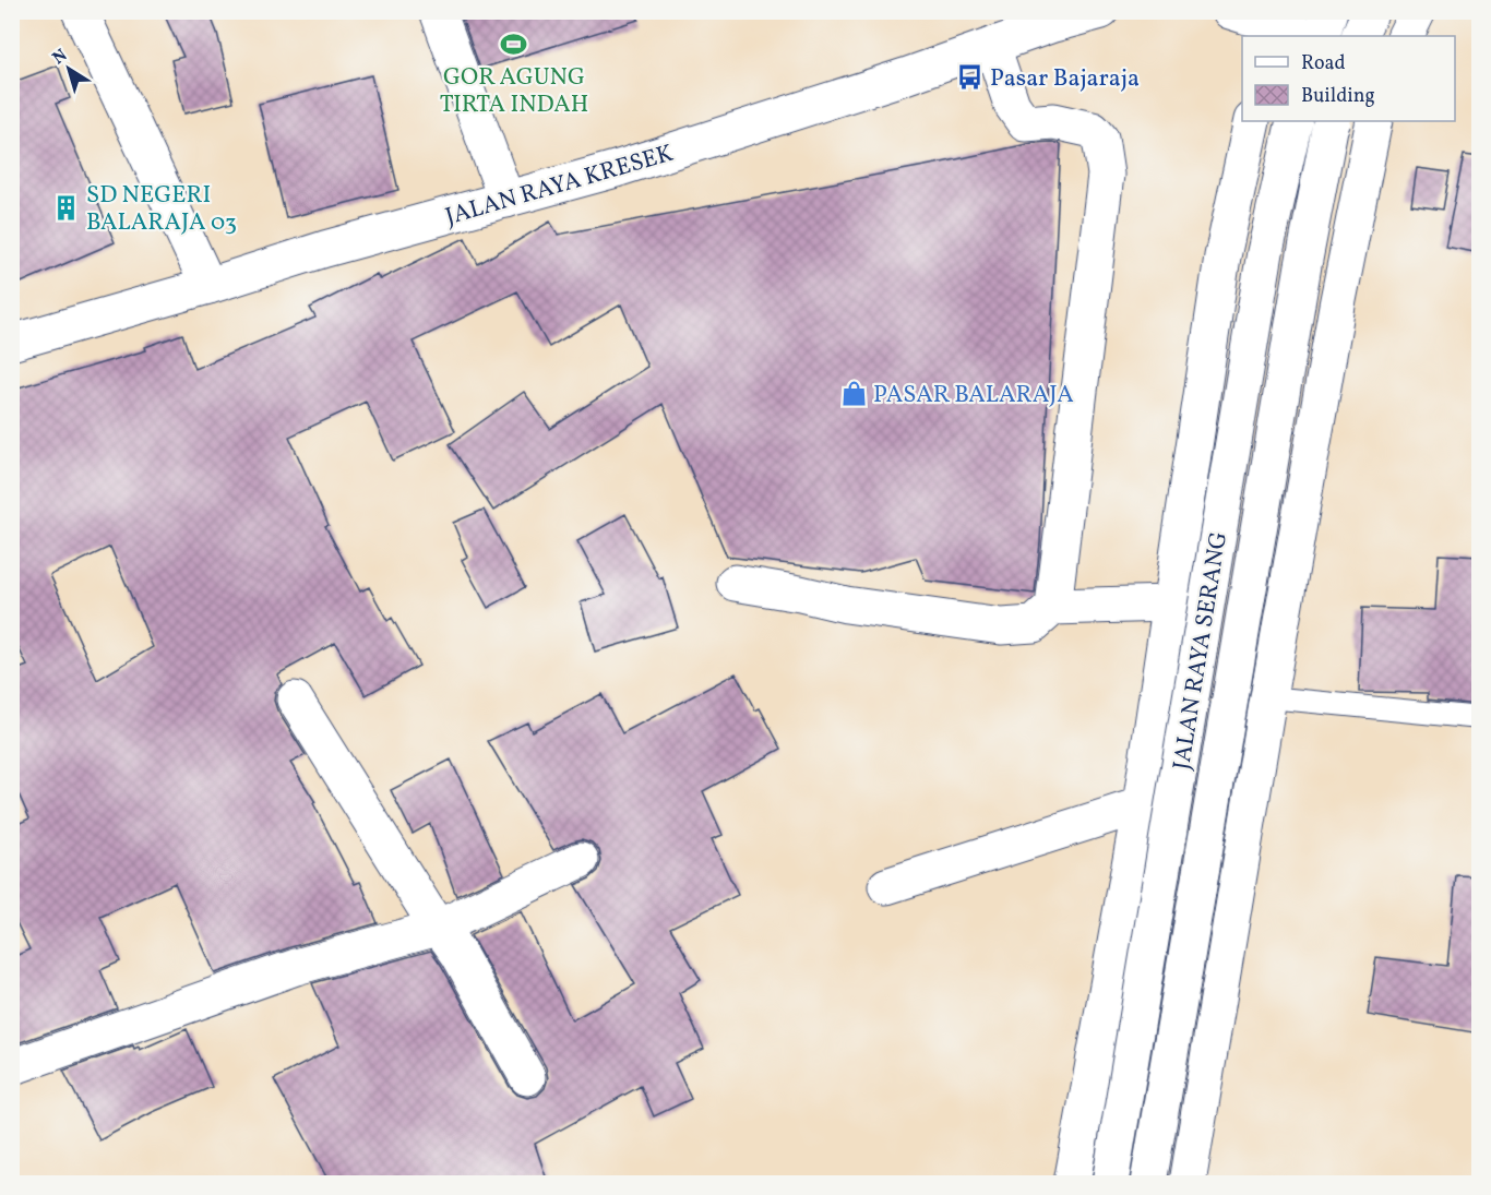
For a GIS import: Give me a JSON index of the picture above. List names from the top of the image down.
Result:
{
  "streets": {
    "main road": ["JALAN RAYA KRESEK", "JALAN RAYA SERANG"]
  },
  "places": {
    "sports": ["GOR AGUNG TIRTA INDAH"],
    "bus stop": ["Pasar Bajaraja"],
    "building": ["SD NEGERI BALARAJA 03"],
    "shop": ["PASAR BALARAJA"]
  },
  "legend": ["Road", "Building"],
  "north": "top left"
}
